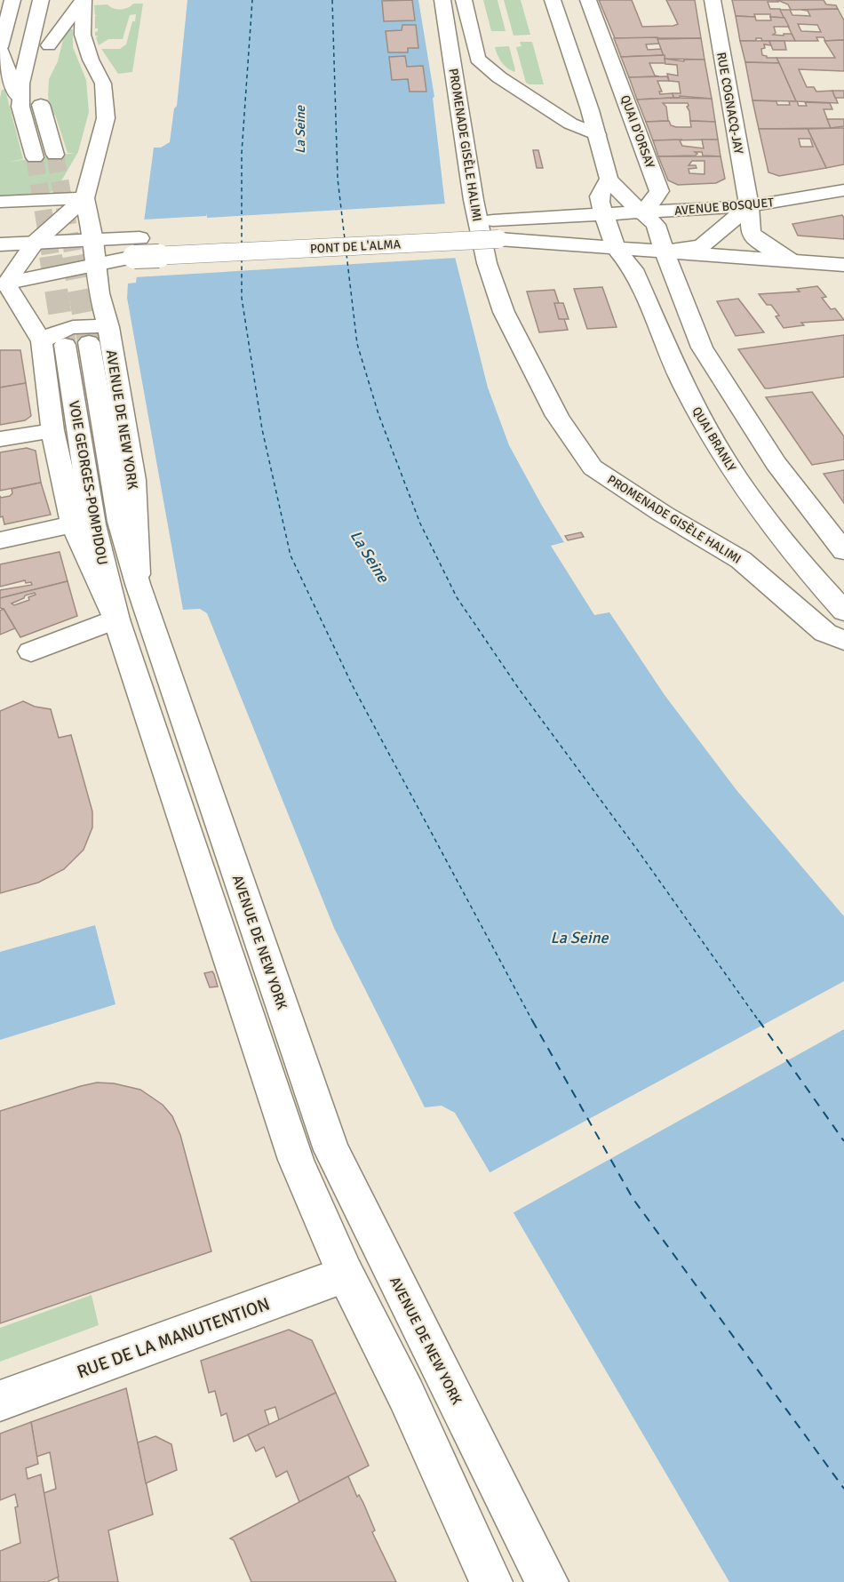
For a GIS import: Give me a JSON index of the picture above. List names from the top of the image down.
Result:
{
  "streets": {
    "main road": [
      "RUE COGNACQ-JAY",
      "QUAI D'ORSAY",
      "PROMENADE GISÈLE HALIMI",
      "AVENUE BOSQUET",
      "PONT DE L'ALMA",
      "AVENUE DE NEW YORK",
      "QUAI BRANLY",
      "VOIE GEORGES-POMPIDOU",
      "RUE DE LA MANUTENTION"
    ]
  },
  "crossings": [
    ["RUE COGNACQ-JAY", "AVENUE BOSQUET"],
    ["QUAI D'ORSAY", "AVENUE BOSQUET"],
    ["AVENUE BOSQUET", "PONT DE L'ALMA"],
    ["AVENUE BOSQUET", "QUAI BRANLY"],
    ["PONT DE L'ALMA", "AVENUE DE NEW YORK"],
    ["PONT DE L'ALMA", "QUAI BRANLY"],
    ["AVENUE DE NEW YORK", "VOIE GEORGES-POMPIDOU"]
  ],
  "water": ["La Seine"]
}
